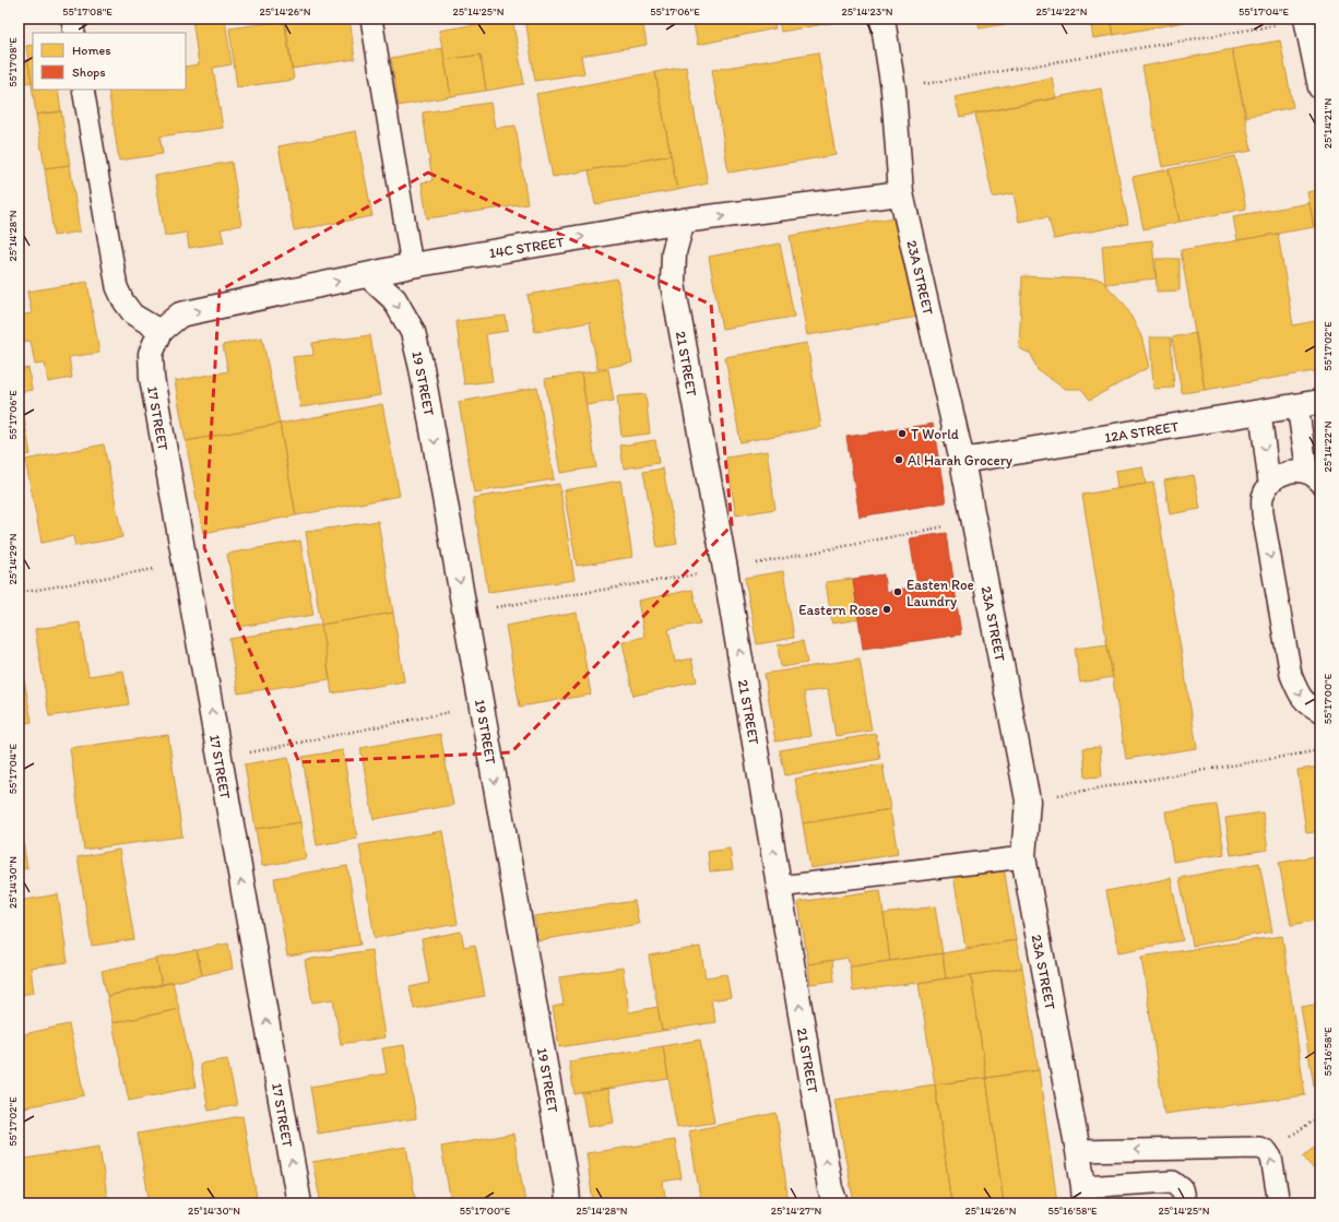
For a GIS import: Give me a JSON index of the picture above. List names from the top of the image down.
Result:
{
  "streets": {
    "street": [
      "14C STREET",
      "23A STREET",
      "21 STREET",
      "19 STREET",
      "17 STREET",
      "12A STREET"
    ]
  },
  "crossings": [
    ["14C STREET", "23A STREET"],
    ["14C STREET", "21 STREET"],
    ["14C STREET", "19 STREET"],
    ["14C STREET", "17 STREET"],
    ["23A STREET", "12A STREET"]
  ],
  "one_way": [
    "14C STREET",
    "21 STREET",
    "19 STREET",
    "17 STREET"
  ],
  "places": [
    "T World",
    "Al Harah Grocery",
    "Easten Roe Laundry",
    "Eastern Rose"
  ],
  "legend": ["Homes", "Shops"],
  "coordinates": [
    "55°17'08\"E",
    "25°14'26\"N",
    "25°14'25\"N",
    "55°17'06\"E",
    "25°14'23\"N",
    "25°14'22\"N",
    "55°17'04\"E",
    "25°14'21\"N",
    "25°14'28\"N",
    "55°17'02\"E",
    "25°14'29\"N",
    "55°17'00\"E",
    "25°14'30\"N",
    "55°16'58\"E",
    "25°14'27\"N"
  ]
}
